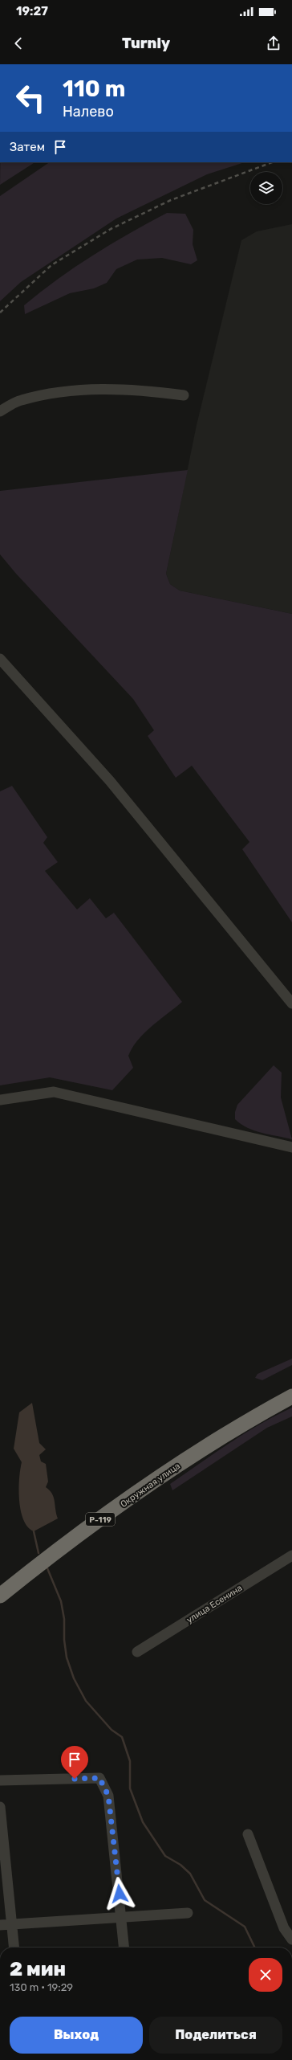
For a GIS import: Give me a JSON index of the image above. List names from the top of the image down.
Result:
{
  "streets": {
    "highway": ["Окружная улица", "Р-119"],
    "street": ["улица Есенина"]
  },
  "page": {
    "status": "19:27",
    "header": "Turnly",
    "turn": ["110 m", "Налево"],
    "then": "Затем",
    "heading": ["2 мин", "130 m · 19:29"],
    "buttons": ["Выход", "Поделиться"]
  }
}
